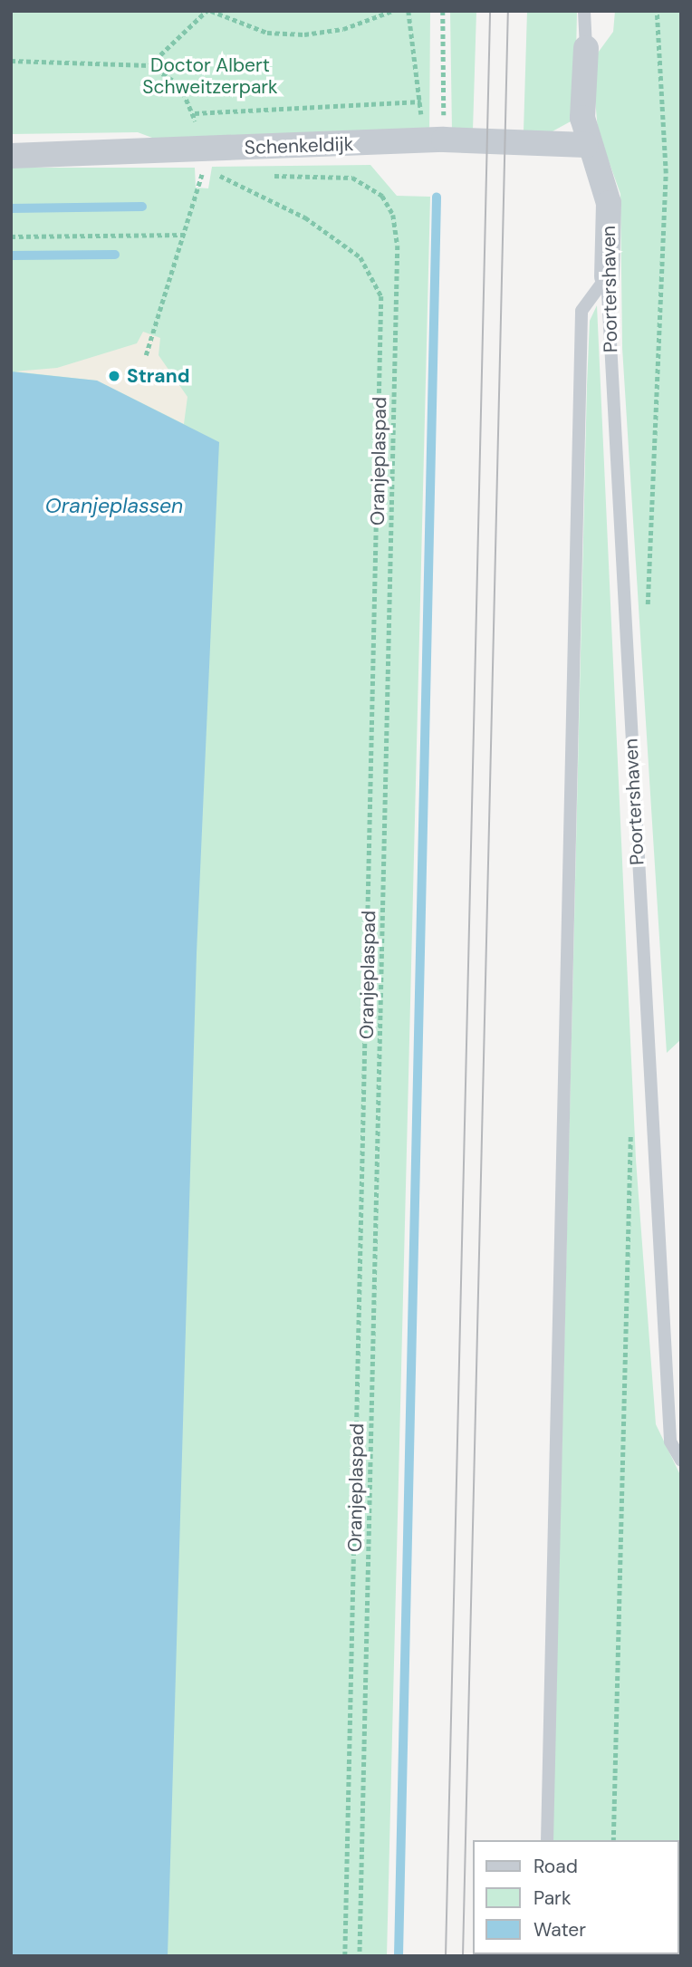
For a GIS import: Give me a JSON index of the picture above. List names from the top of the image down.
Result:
{
  "streets": {
    "street": ["Schenkeldijk", "Poortershaven"],
    "path": ["Oranjeplaspad"]
  },
  "crossings": [
    ["Schenkeldijk", "Poortershaven"]
  ],
  "water": ["Oranjeplassen"],
  "parks": ["Doctor Albert Schweitzerpark"],
  "places": ["Strand"],
  "legend": ["Road", "Park", "Water"]
}
